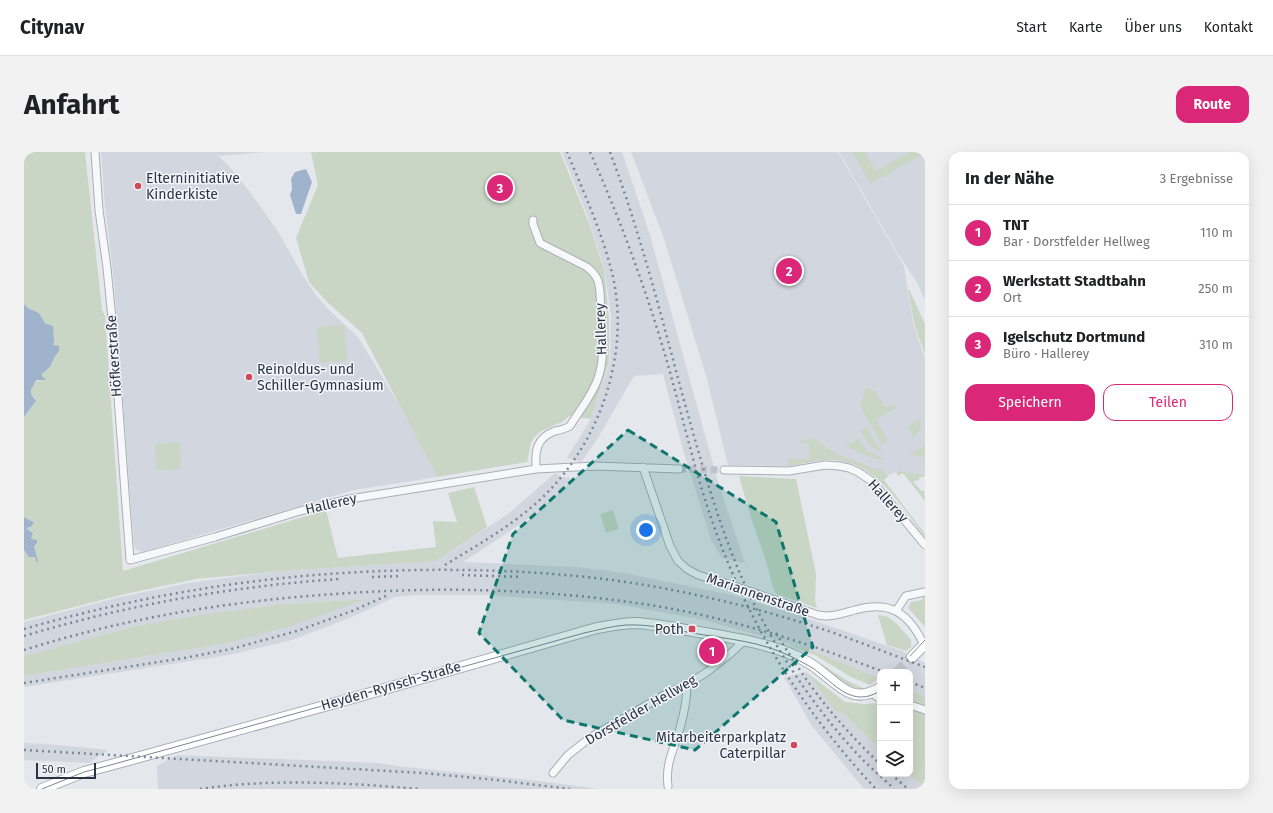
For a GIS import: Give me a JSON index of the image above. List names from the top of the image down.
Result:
{
  "streets": {
    "main road": ["Heyden-Rynsch-Straße"],
    "street": [
      "Hallerey",
      "Höfkerstraße",
      "Mariannenstraße",
      "Dorstfelder Hellweg"
    ]
  },
  "crossings": [
    ["Hallerey", "Höfkerstraße"],
    ["Hallerey", "Mariannenstraße"],
    ["Heyden-Rynsch-Straße", "Dorstfelder Hellweg"]
  ],
  "places": {
    "other": ["Elterninitiative Kinderkiste", "Reinoldus- und Schiller-Gymnasium", "Mitarbeiterparkplatz Caterpillar"],
    "transit": ["Poth"]
  },
  "scale_bar": "50 m",
  "page": {
    "header": "Citynav",
    "nav": [
      "Start",
      "Karte",
      "Über uns",
      "Kontakt"
    ],
    "buttons": [
      "Route",
      ["Speichern", "Teilen"]
    ],
    "title": "Anfahrt",
    "heading": ["In der Nähe", "3 Ergebnisse"],
    "pins": ["3", "2", "1"],
    "list": [
      {
        "mark": "1",
        "name": "TNT",
        "note": "Bar · Dorstfelder Hellweg",
        "value": "110 m"
      },
      {
        "mark": "2",
        "name": "Werkstatt Stadtbahn",
        "note": "Ort",
        "value": "250 m"
      },
      {
        "mark": "3",
        "name": "Igelschutz Dortmund",
        "note": "Büro · Hallerey",
        "value": "310 m"
      }
    ],
    "map_buttons": ["+", "−"],
    "scale": "50 m"
  }
}
